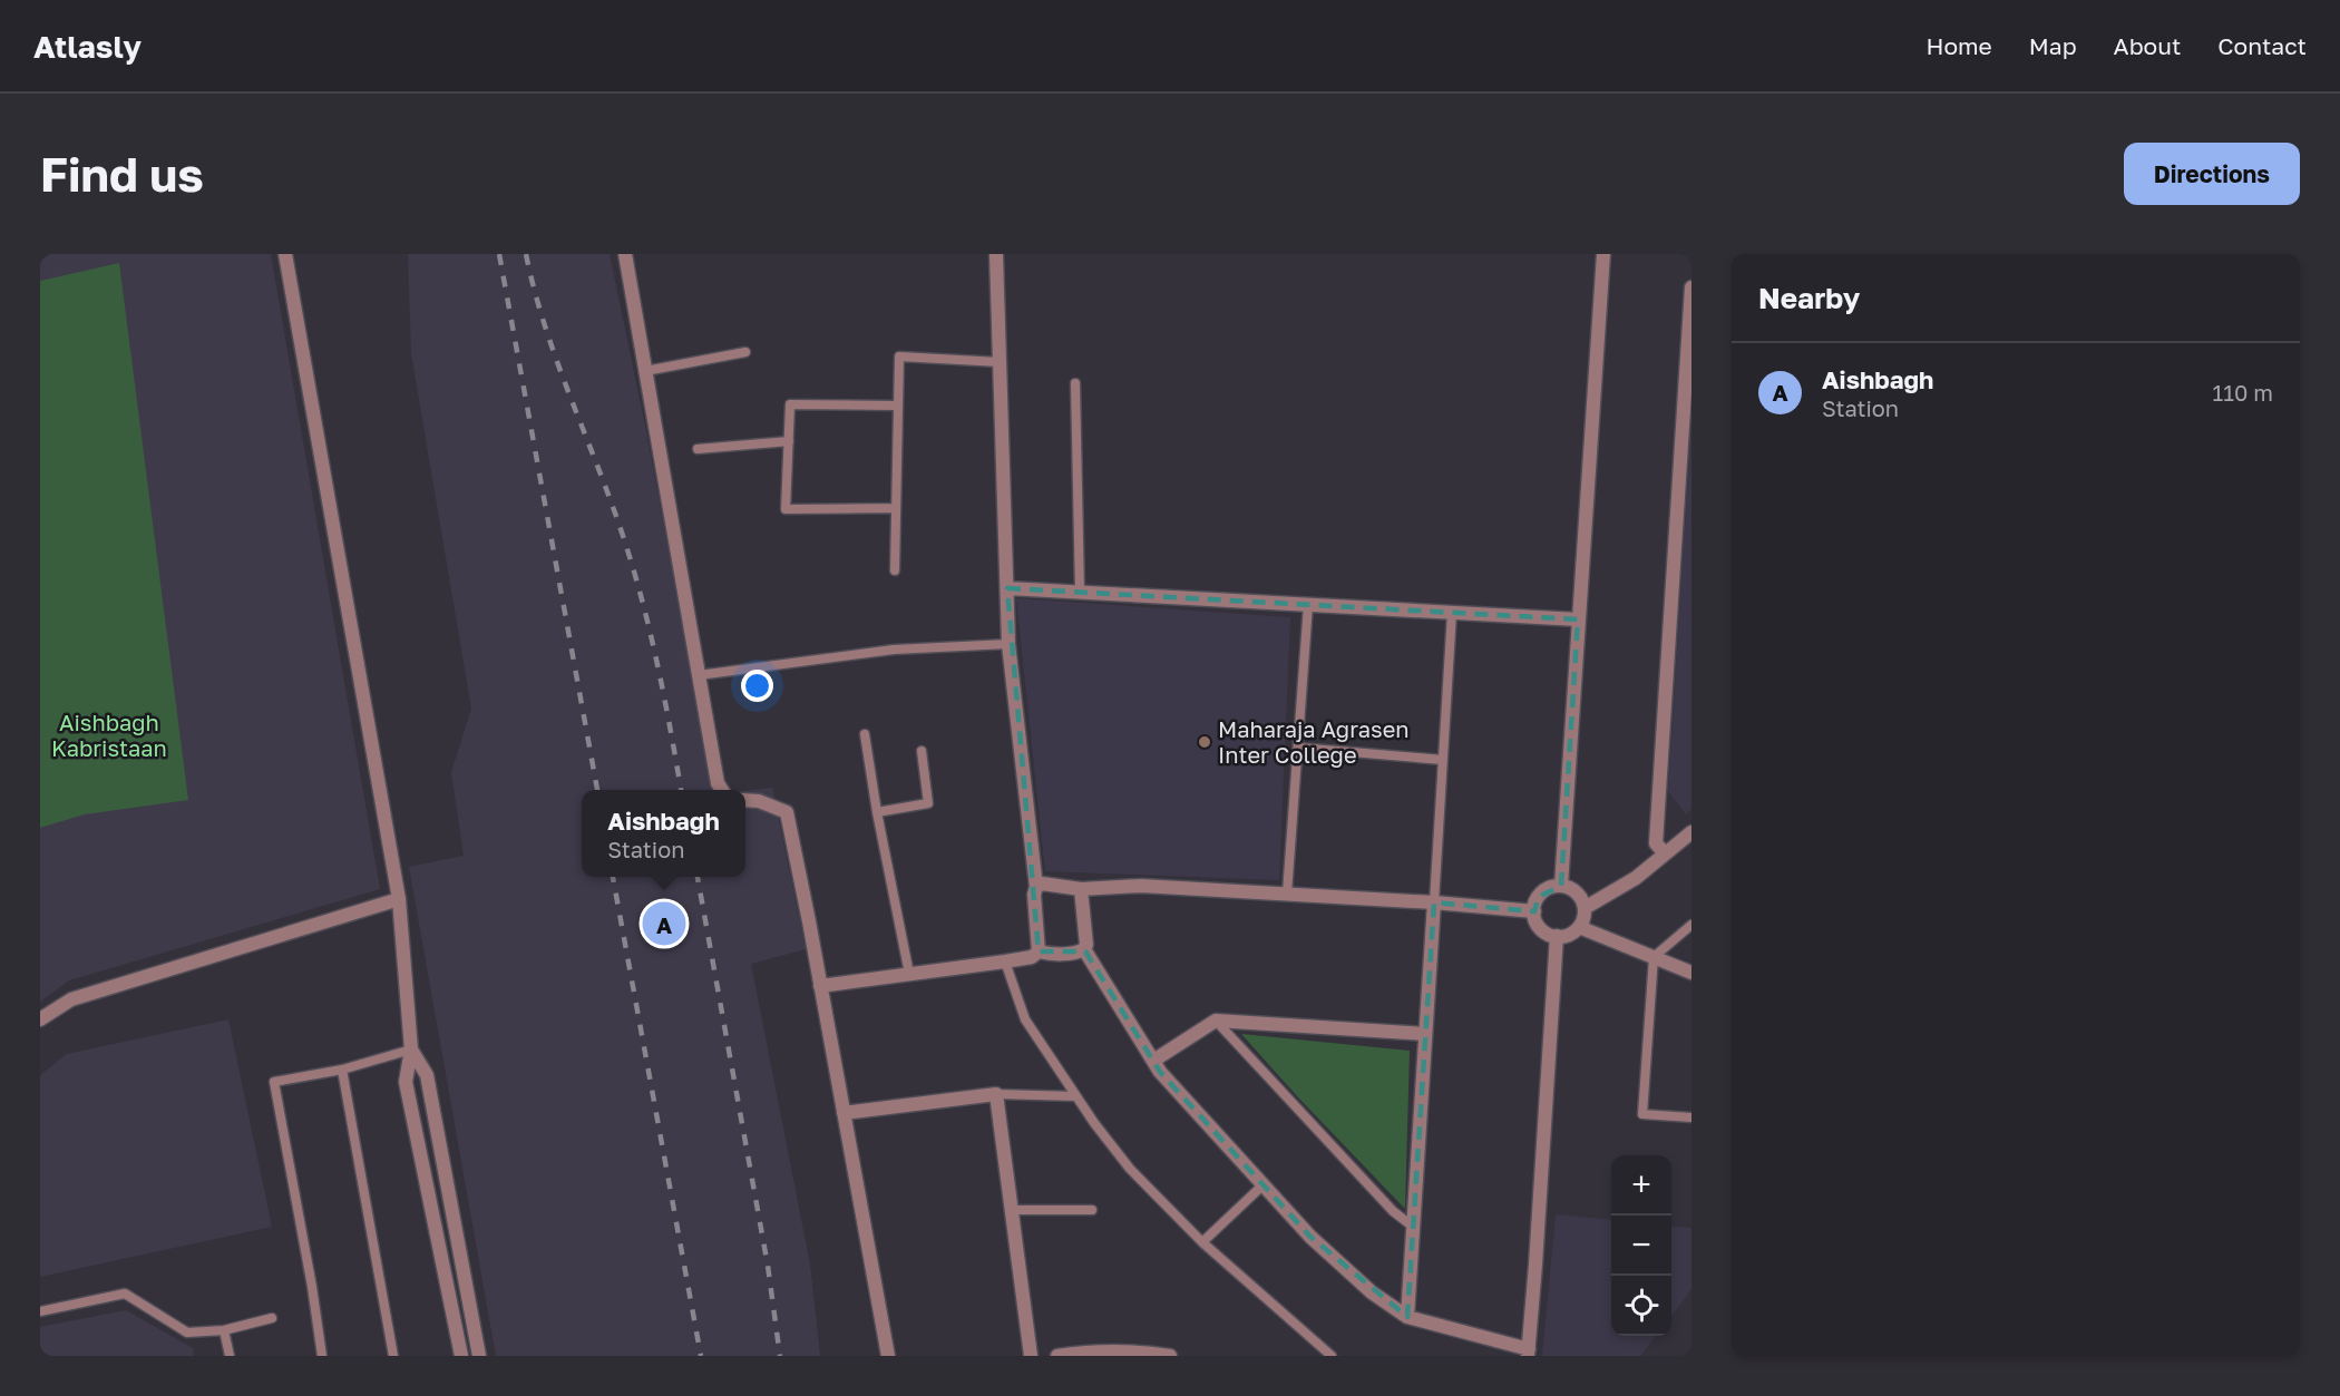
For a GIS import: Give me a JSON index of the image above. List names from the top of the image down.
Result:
{
  "parks": ["Aishbagh Kabristaan"],
  "places": ["Maharaja Agrasen Inter College"],
  "page": {
    "header": "Atlasly",
    "nav": [
      "Home",
      "Map",
      "About",
      "Contact"
    ],
    "buttons": "Directions",
    "title": "Find us",
    "heading": "Nearby",
    "list": [
      {
        "mark": "A",
        "name": "Aishbagh",
        "note": "Station",
        "value": "110 m"
      }
    ],
    "popup": ["Aishbagh", "Station"],
    "pins": "A",
    "map_buttons": ["+", "−"]
  }
}
